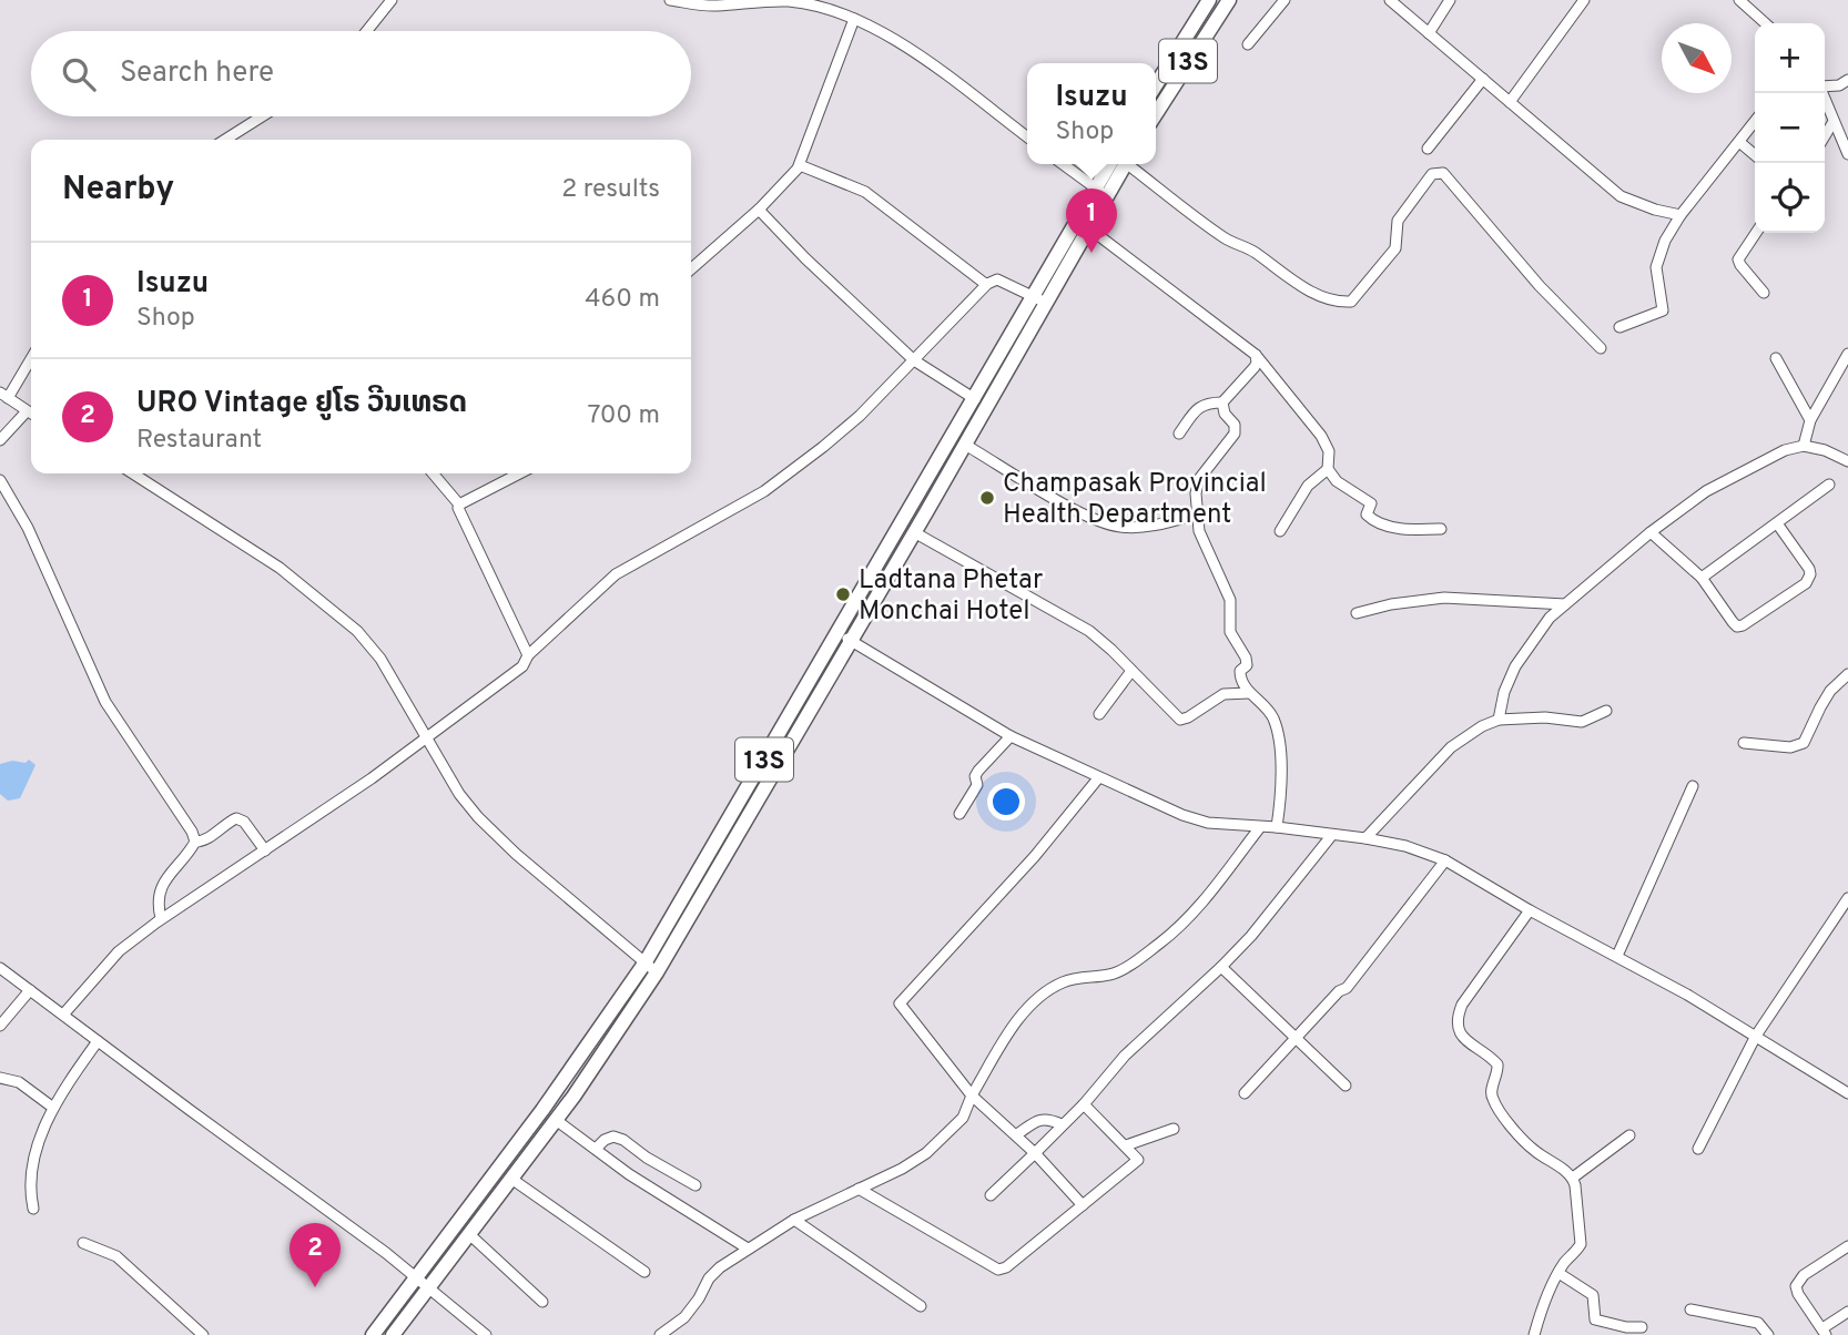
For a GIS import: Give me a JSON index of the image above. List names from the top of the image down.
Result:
{
  "streets": {
    "highway": ["13S"]
  },
  "places": ["Champasak Provincial Health Department", "Ladtana Phetar Monchai Hotel"],
  "north": "bottom right",
  "page": {
    "map_buttons": ["+", "−"],
    "search": "Search here",
    "popup": ["Isuzu", "Shop"],
    "heading": ["Nearby", "2 results"],
    "pins": ["1", "2"],
    "list": [
      {
        "mark": "1",
        "name": "Isuzu",
        "note": "Shop",
        "value": "460 m"
      },
      {
        "mark": "2",
        "name": "URO Vintage ຢູໂຣ ວີນເທຣດ",
        "note": "Restaurant",
        "value": "700 m"
      }
    ]
  }
}
